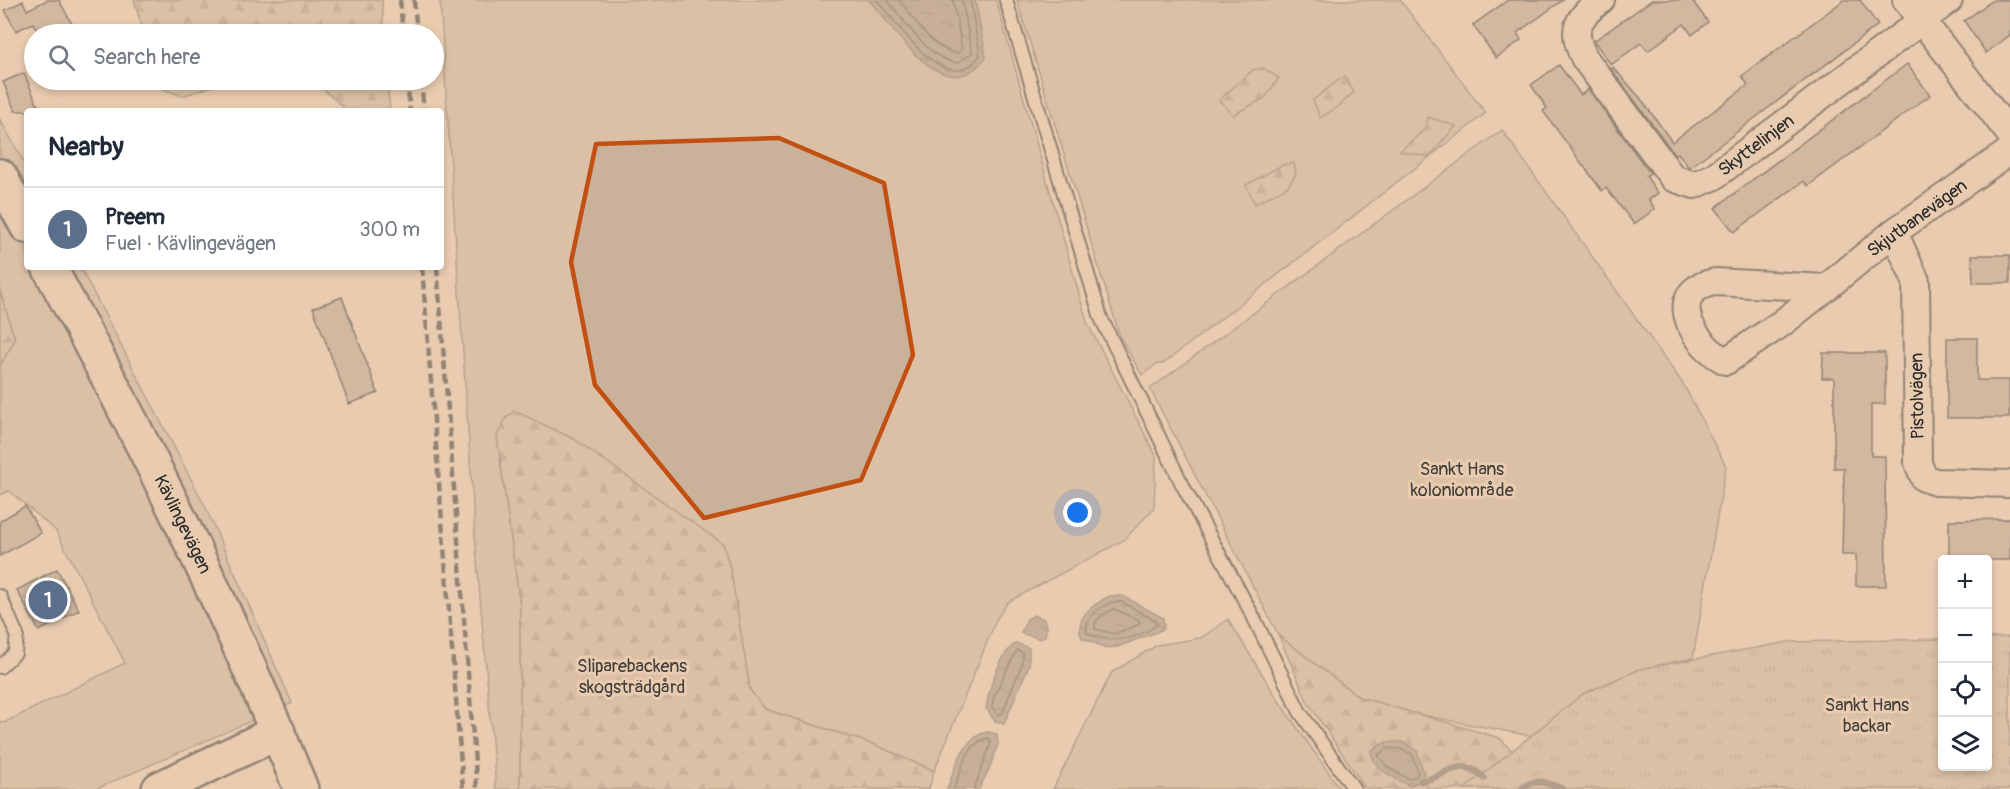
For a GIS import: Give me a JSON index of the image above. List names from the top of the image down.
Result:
{
  "streets": {
    "main road": ["Kävlingevägen"],
    "street": ["Skyttelinjen", "Skjutbanevägen", "Pistolvägen"]
  },
  "crossings": [
    ["Skjutbanevägen", "Pistolvägen"]
  ],
  "parks": ["Sankt Hans koloniområde", "Sliparebackens skogsträdgård", "Sankt Hans backar"],
  "page": {
    "search": "Search here",
    "heading": "Nearby",
    "list": [
      {
        "mark": "1",
        "name": "Preem",
        "note": "Fuel · Kävlingevägen",
        "value": "300 m"
      }
    ],
    "map_buttons": ["+", "−"],
    "pins": "1"
  }
}
